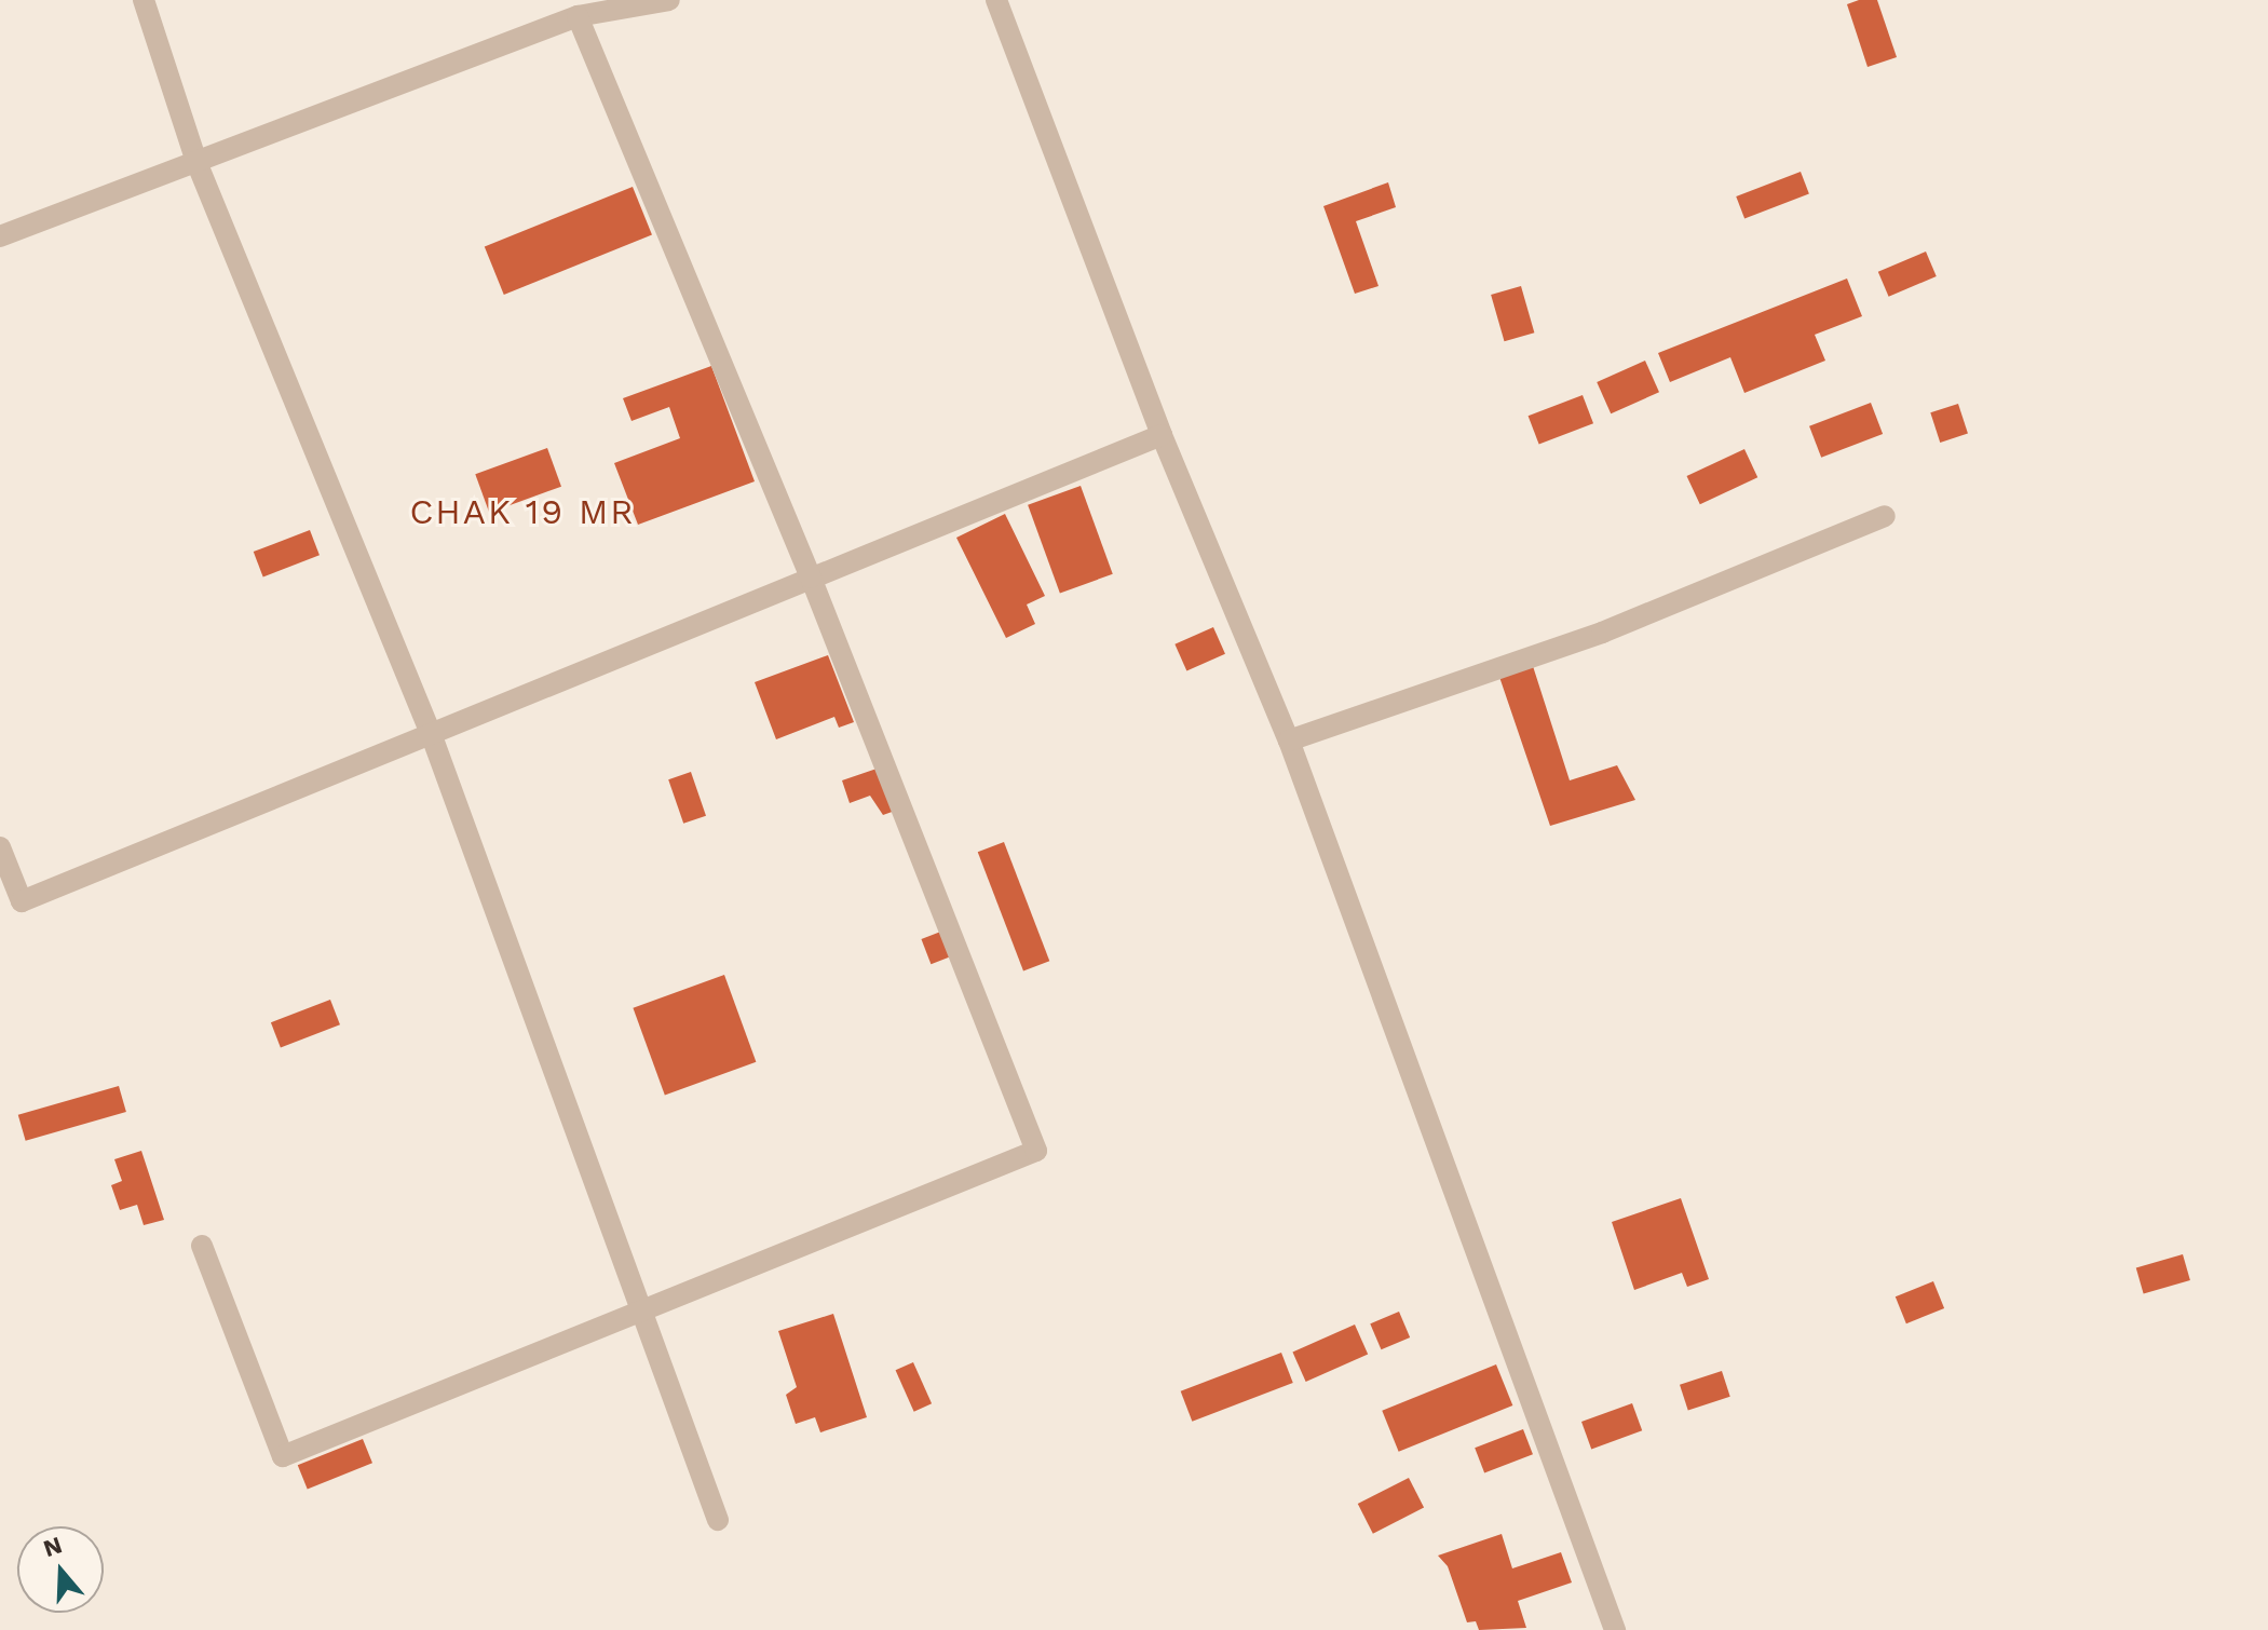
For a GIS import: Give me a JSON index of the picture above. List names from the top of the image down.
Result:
{
  "districts": ["CHAK 19 MR"],
  "north": "top"
}
